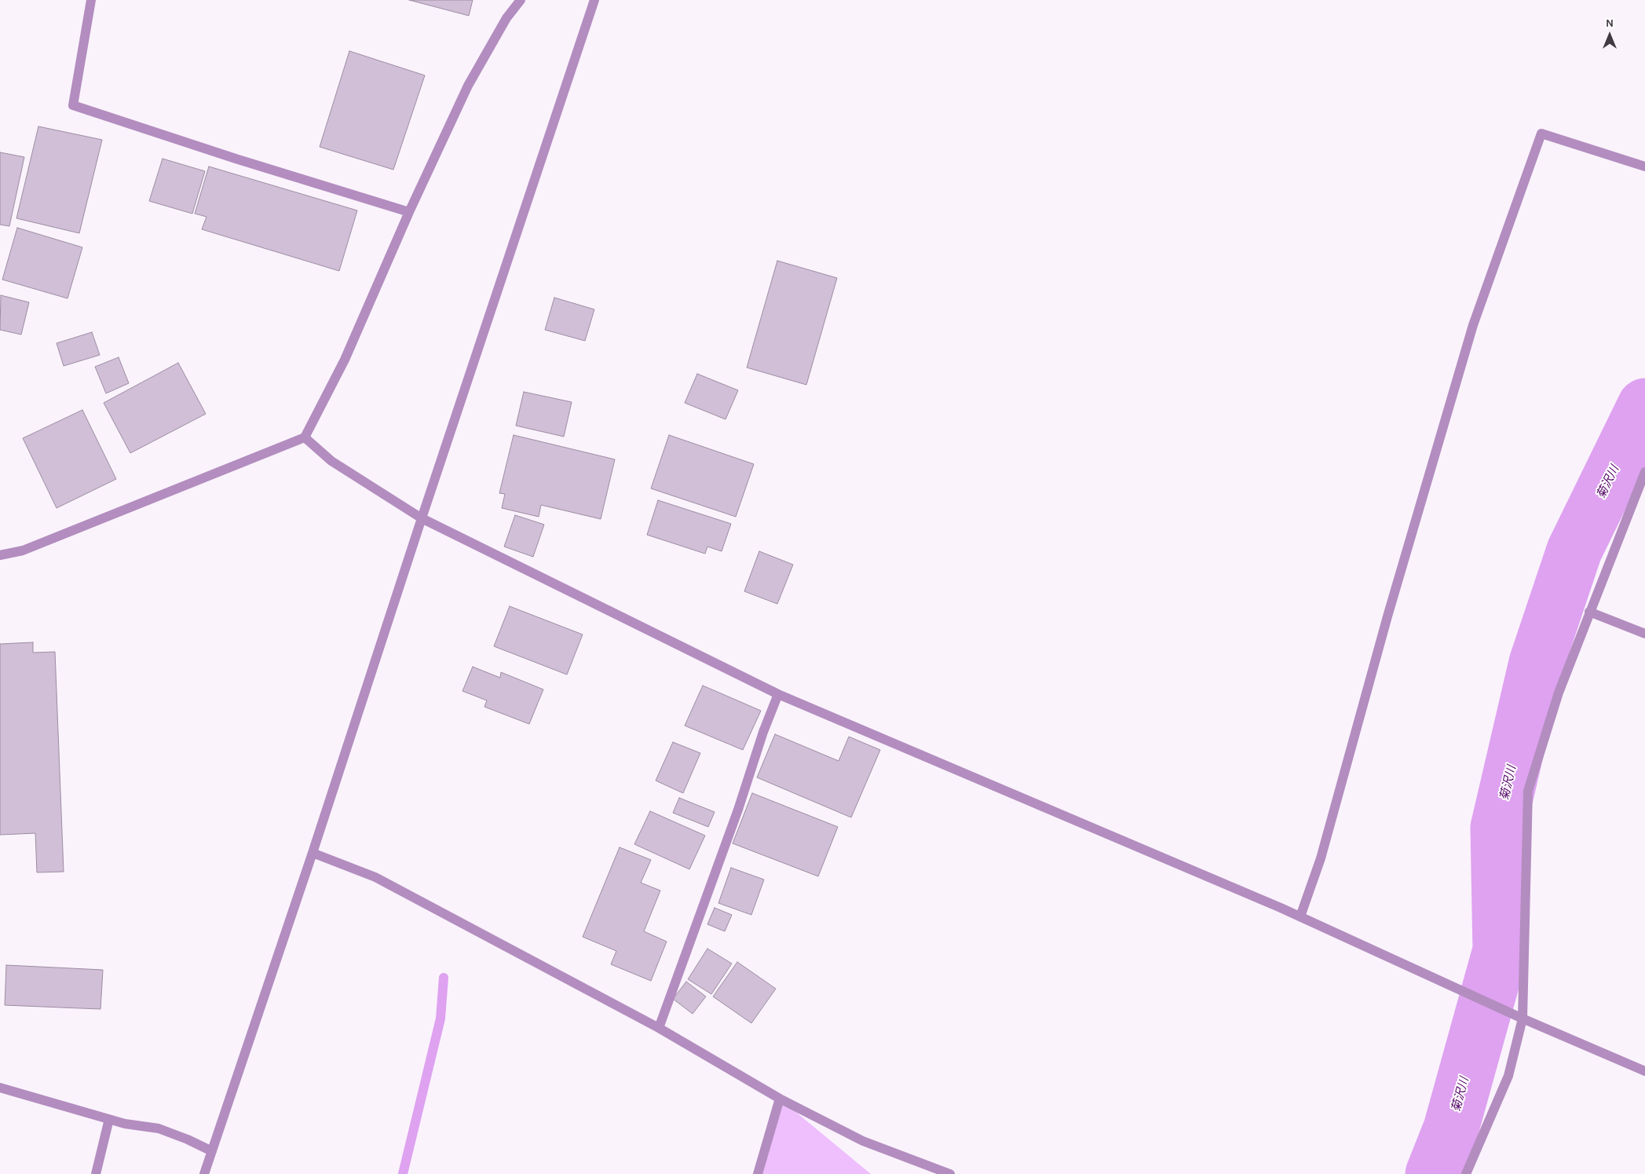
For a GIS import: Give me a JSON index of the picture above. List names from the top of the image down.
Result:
{
  "water": ["菊沢川"],
  "north": "top"
}
